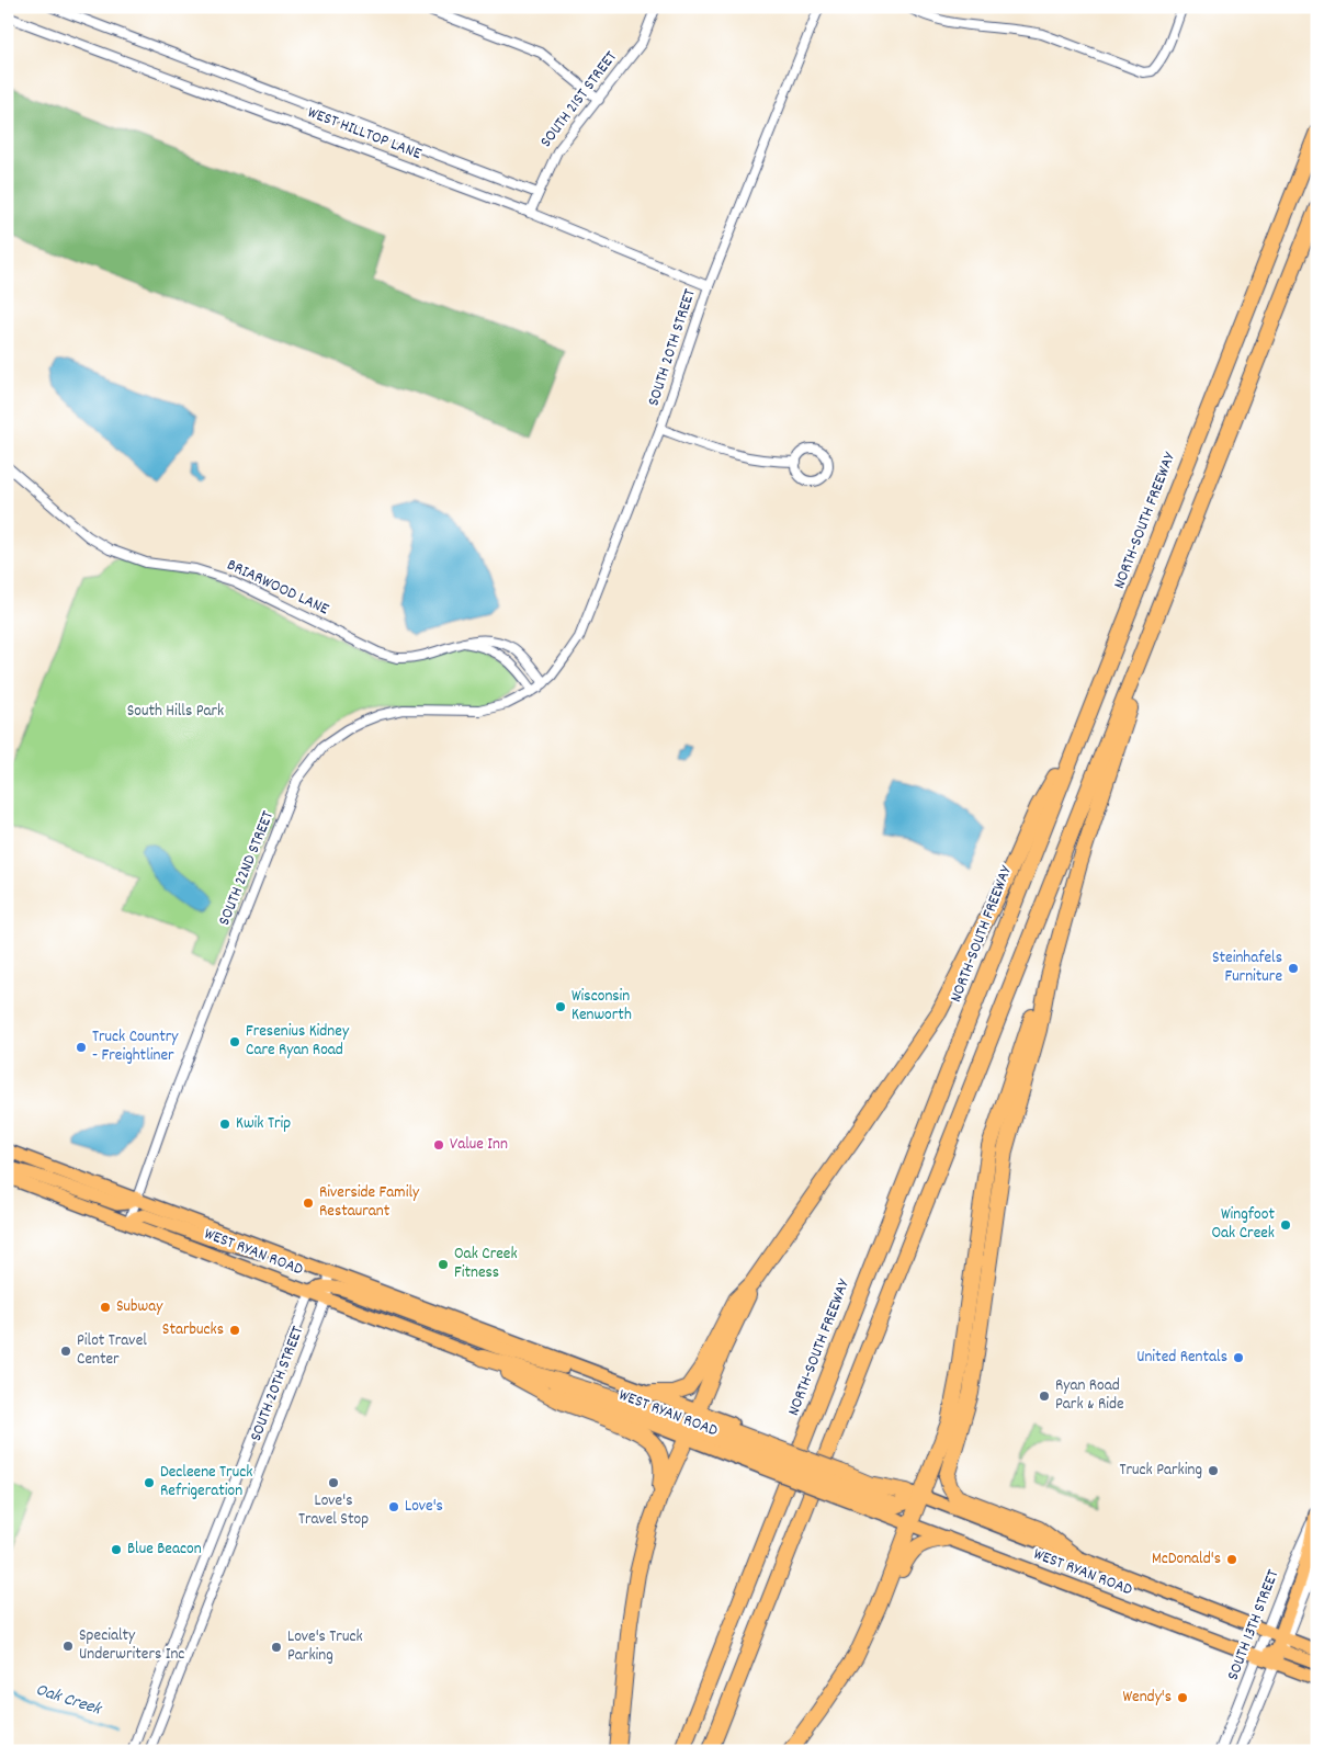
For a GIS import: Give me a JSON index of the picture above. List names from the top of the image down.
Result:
{
  "streets": {
    "highway": ["NORTH-SOUTH FREEWAY"],
    "main road": ["WEST RYAN ROAD"],
    "street": [
      "SOUTH 21ST STREET",
      "WEST HILLTOP LANE",
      "SOUTH 20TH STREET",
      "BRIARWOOD LANE",
      "SOUTH 22ND STREET",
      "SOUTH 13TH STREET"
    ]
  },
  "crossings": [
    ["SOUTH 21ST STREET", "WEST HILLTOP LANE"],
    ["WEST HILLTOP LANE", "SOUTH 20TH STREET"],
    ["SOUTH 20TH STREET", "BRIARWOOD LANE"],
    ["SOUTH 20TH STREET", "SOUTH 22ND STREET"],
    ["SOUTH 20TH STREET", "WEST RYAN ROAD"],
    ["BRIARWOOD LANE", "SOUTH 22ND STREET"],
    ["SOUTH 22ND STREET", "WEST RYAN ROAD"],
    ["WEST RYAN ROAD", "SOUTH 13TH STREET"]
  ],
  "water": ["Oak Creek"],
  "parks": ["South Hills Park"],
  "places": [
    "Steinhafels Furniture",
    "Wisconsin Kenworth",
    "Fresenius Kidney Care Ryan Road",
    "Truck Country - Freightliner",
    "Kwik Trip",
    "Value Inn",
    "Riverside Family Restaurant",
    "Wingfoot Oak Creek",
    "Oak Creek Fitness",
    "Subway",
    "Starbucks",
    "Pilot Travel Center",
    "United Rentals",
    "Ryan Road Park & Ride",
    "Truck Parking",
    "Decleene Truck Refrigeration",
    "Love's Travel Stop",
    "Love's",
    "Blue Beacon",
    "McDonald's",
    "Specialty Underwriters Inc",
    "Love's Truck Parking",
    "Wendy's"
  ]
}
